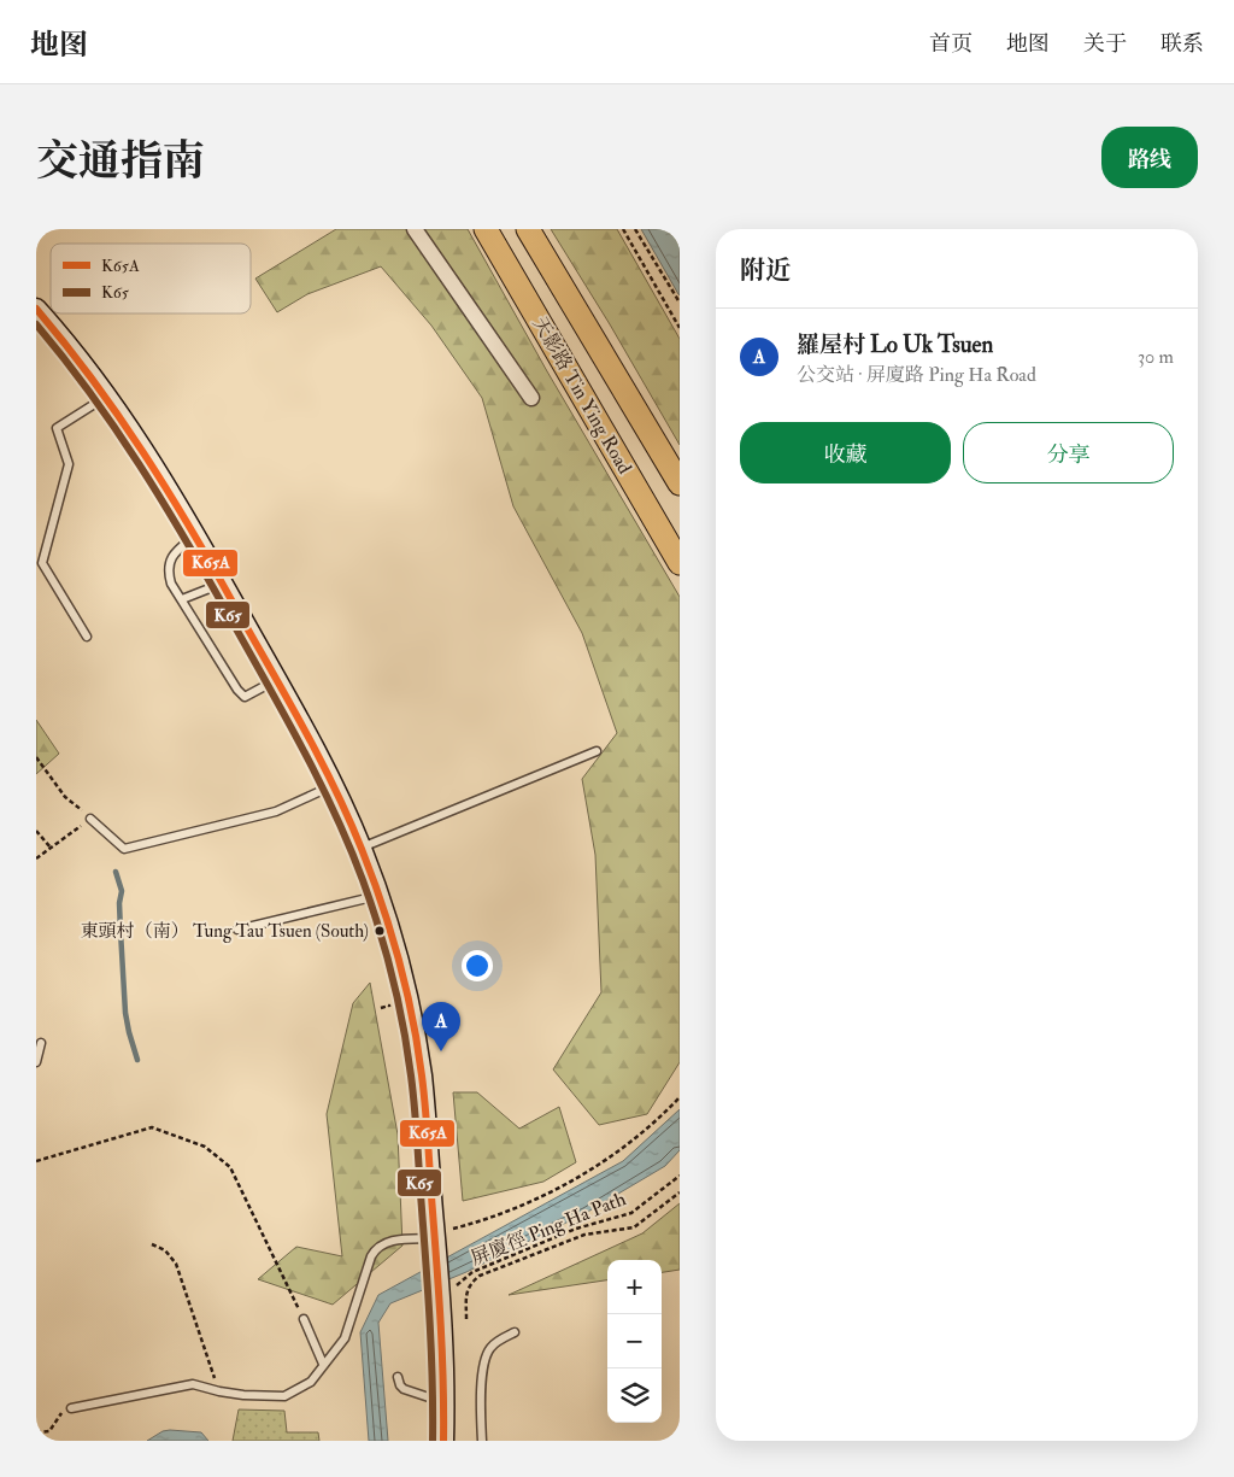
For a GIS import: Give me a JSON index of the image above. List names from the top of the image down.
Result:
{
  "streets": {
    "main road": ["天影路 Tin Ying Road"],
    "path": ["屏廈徑 Ping Ha Path"]
  },
  "places": ["東頭村（南） Tung Tau Tsuen (South)"],
  "lines": ["transit line K65A", "transit line K65"],
  "legend": ["K65A", "K65"],
  "page": {
    "header": "地图",
    "nav": [
      "首页",
      "地图",
      "关于",
      "联系"
    ],
    "title": "交通指南",
    "buttons": [
      "路线",
      ["收藏", "分享"]
    ],
    "heading": "附近",
    "list": [
      {
        "mark": "A",
        "name": "羅屋村 Lo Uk Tsuen",
        "note": "公交站 · 屏廈路 Ping Ha Road",
        "value": "30 m"
      }
    ],
    "pins": "A",
    "map_buttons": ["+", "−"]
  }
}
